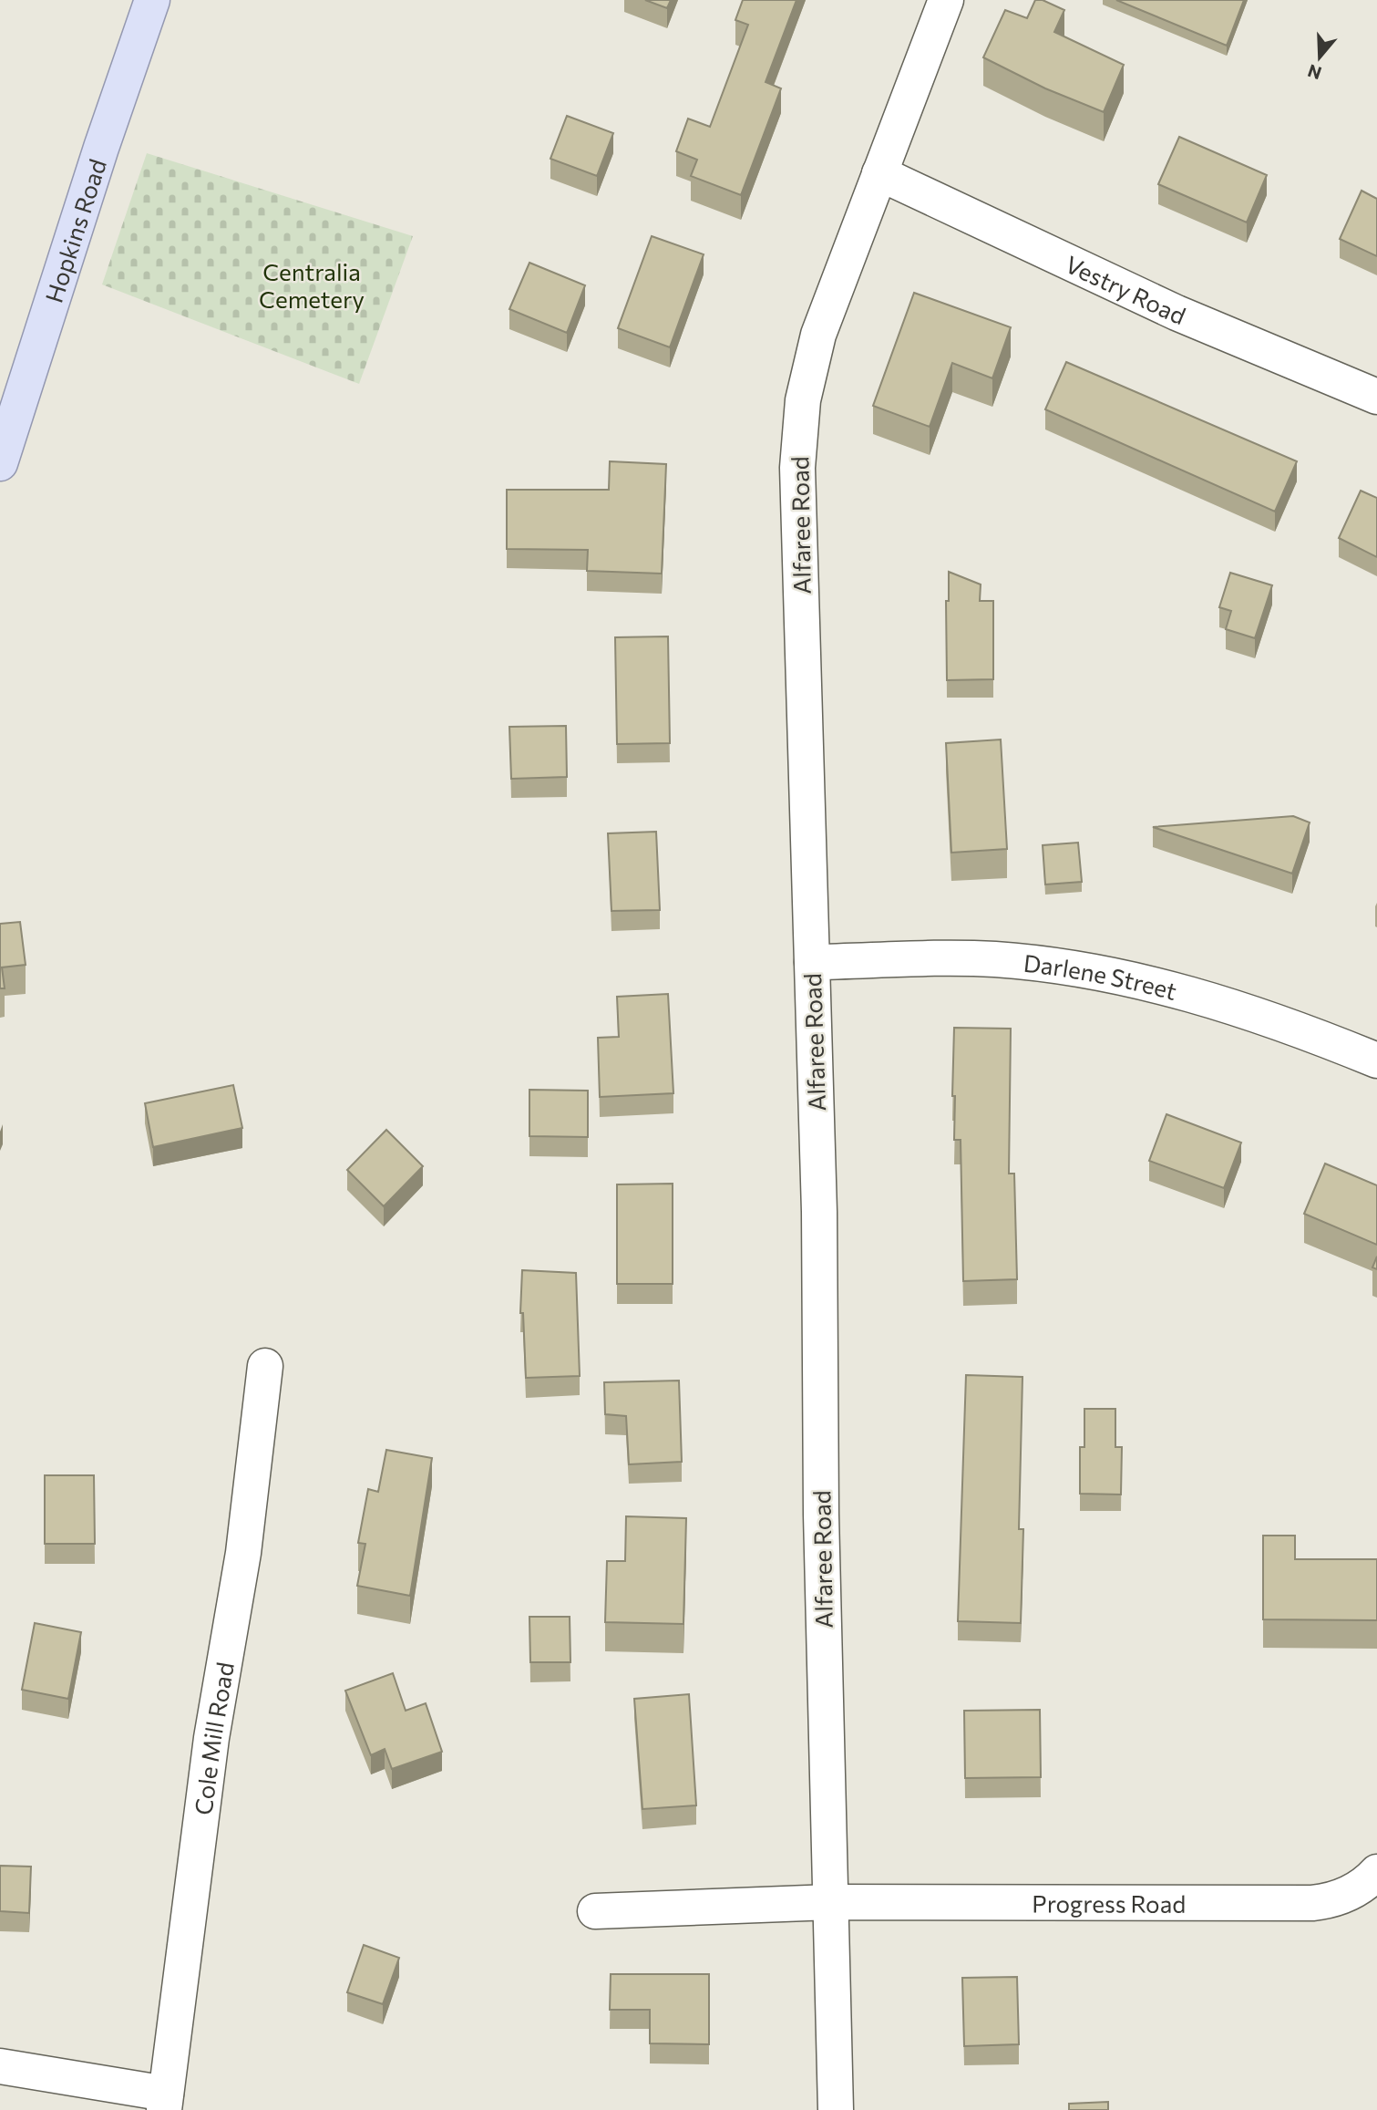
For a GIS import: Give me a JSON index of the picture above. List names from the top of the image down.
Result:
{
  "streets": {
    "main road": ["Hopkins Road"],
    "street": [
      "Vestry Road",
      "Alfaree Road",
      "Darlene Street",
      "Cole Mill Road",
      "Progress Road"
    ]
  },
  "crossings": [
    ["Vestry Road", "Alfaree Road"],
    ["Alfaree Road", "Darlene Street"],
    ["Alfaree Road", "Progress Road"]
  ],
  "parks": ["Centralia Cemetery"],
  "north": "bottom"
}
